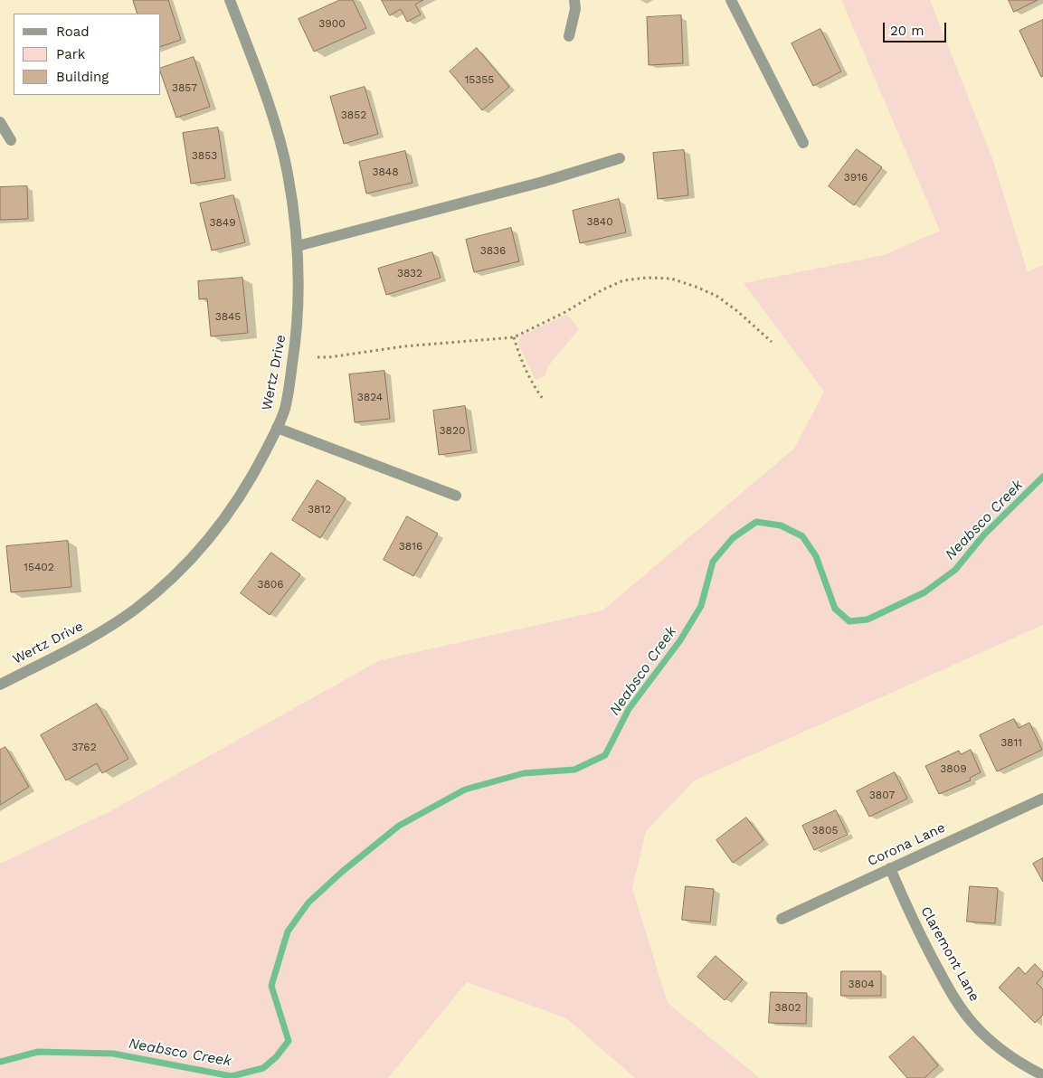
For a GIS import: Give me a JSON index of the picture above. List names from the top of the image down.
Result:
{
  "streets": {
    "street": ["Wertz Drive", "Corona Lane", "Claremont Lane"]
  },
  "crossings": [
    ["Corona Lane", "Claremont Lane"]
  ],
  "water": ["Neabsco Creek"],
  "house_numbers": [
    "3900",
    "15355",
    "3857",
    "3852",
    "3853",
    "3848",
    "3916",
    "3840",
    "3849",
    "3836",
    "3832",
    "3845",
    "3824",
    "3820",
    "3812",
    "3816",
    "15402",
    "3806",
    "3811",
    "3762",
    "3809",
    "3807",
    "3805",
    "3804",
    "3802"
  ],
  "legend": ["Road", "Park", "Building"],
  "scale_bar": "20 m"
}
